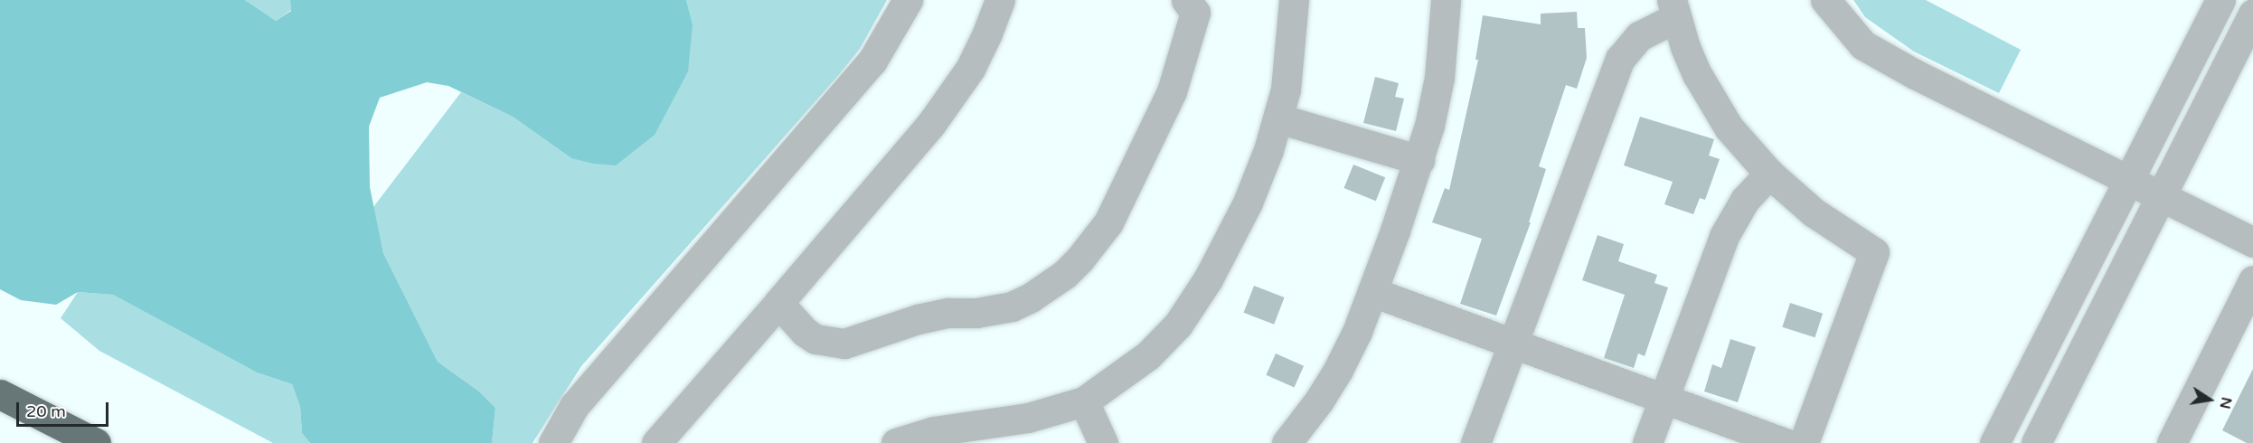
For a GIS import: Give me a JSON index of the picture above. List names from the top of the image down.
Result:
{
  "scale_bar": "20 m",
  "north": "right"
}
